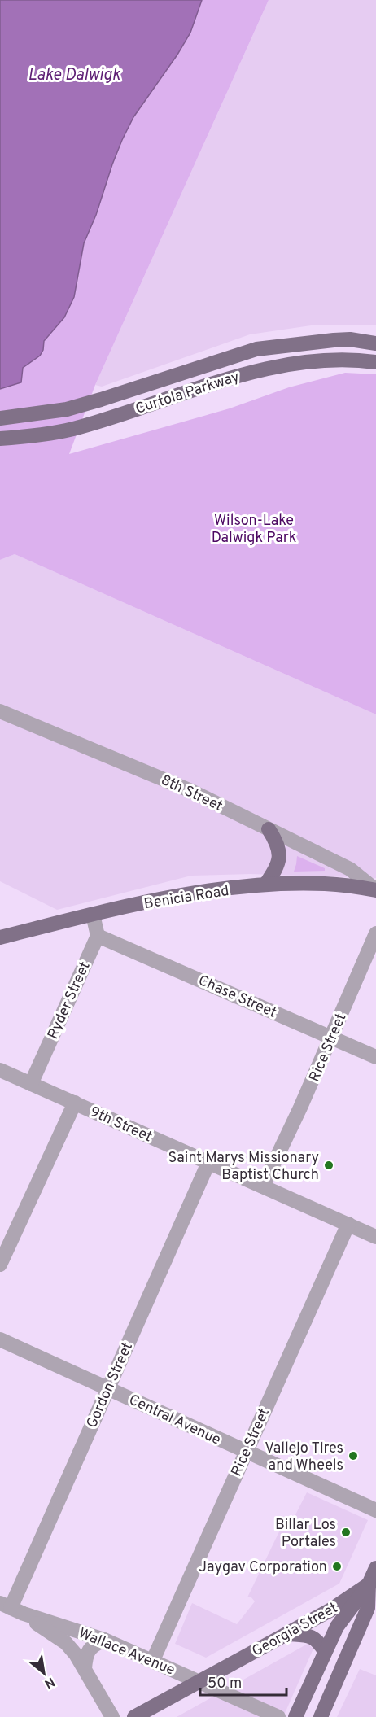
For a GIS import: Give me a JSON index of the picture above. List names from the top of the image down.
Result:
{
  "streets": {
    "main road": ["Curtola Parkway", "Benicia Road", "Georgia Street"],
    "street": [
      "8th Street",
      "Chase Street",
      "Ryder Street",
      "Rice Street",
      "9th Street",
      "Gordon Street",
      "Central Avenue",
      "Wallace Avenue"
    ]
  },
  "crossings": [
    ["8th Street", "Benicia Road"],
    ["Chase Street", "Ryder Street"],
    ["Chase Street", "Rice Street"],
    ["Ryder Street", "9th Street"],
    ["Rice Street", "9th Street"],
    ["Rice Street", "Central Avenue"],
    ["Rice Street", "Wallace Avenue"],
    ["9th Street", "Gordon Street"],
    ["Gordon Street", "Central Avenue"],
    ["Gordon Street", "Wallace Avenue"],
    ["Georgia Street", "Wallace Avenue"]
  ],
  "water": ["Lake Dalwigk"],
  "parks": ["Wilson-Lake Dalwigk Park"],
  "places": [
    "Saint Marys Missionary Baptist Church",
    "Vallejo Tires and Wheels",
    "Billar Los Portales",
    "Jaygav Corporation"
  ],
  "scale_bar": "50 m",
  "north": "bottom right"
}
